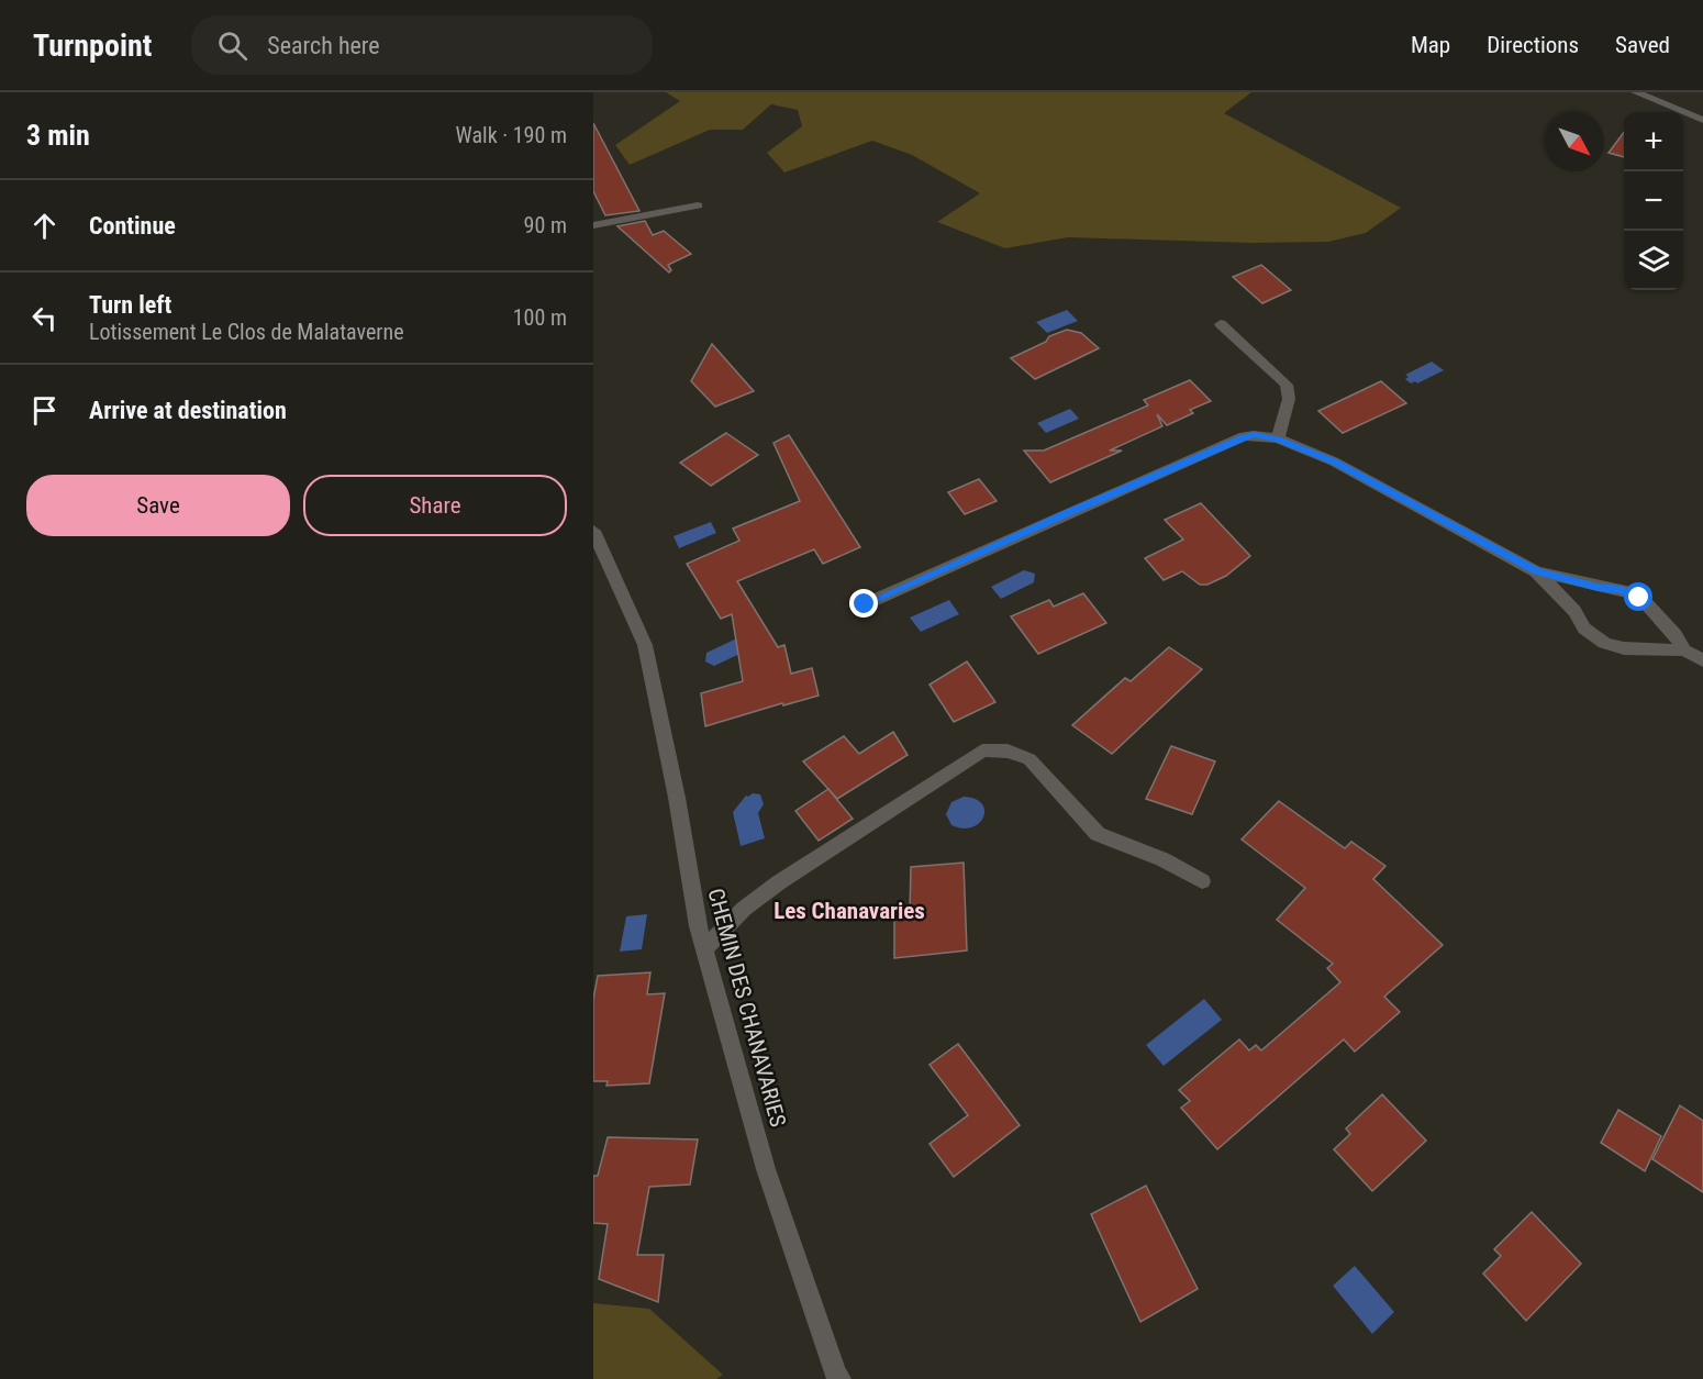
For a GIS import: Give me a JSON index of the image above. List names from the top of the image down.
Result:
{
  "streets": {
    "street": ["CHEMIN DES CHANAVARIES"]
  },
  "districts": ["Les Chanavaries"],
  "north": "bottom right",
  "page": {
    "header": "Turnpoint",
    "search": "Search here",
    "nav": ["Map", "Directions", "Saved"],
    "heading": ["3 min", "Walk · 190 m"],
    "map_buttons": ["+", "−"],
    "list": [
      ["Continue", "90 m"],
      ["Turn left", "Lotissement Le Clos de Malataverne", "100 m"],
      "Arrive at destination"
    ],
    "buttons": ["Save", "Share"]
  }
}
